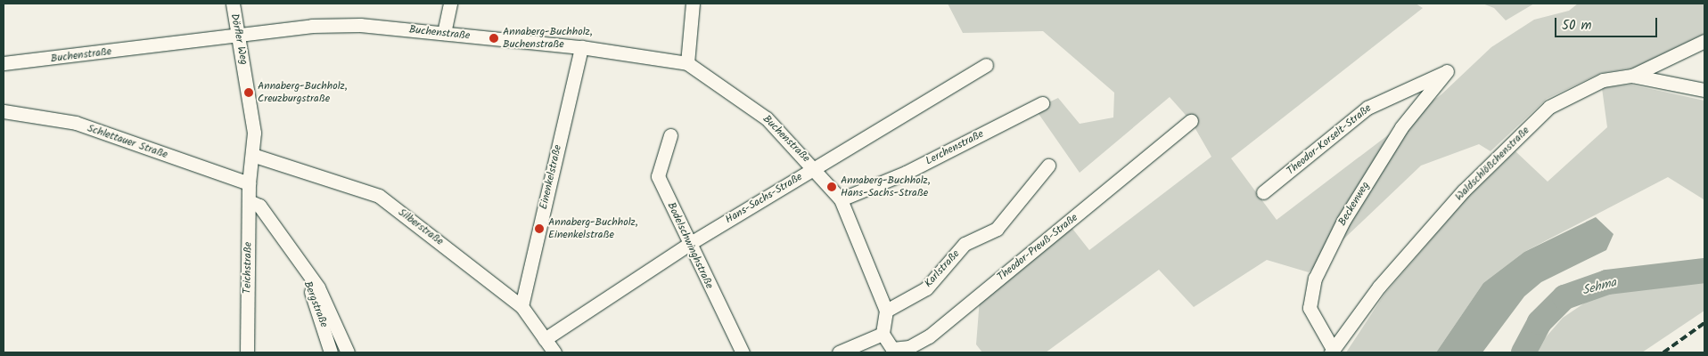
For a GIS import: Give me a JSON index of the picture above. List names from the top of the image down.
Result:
{
  "streets": {
    "street": [
      "Buchenstraße",
      "Dörfler Weg",
      "Theodor-Korselt-Straße",
      "Schlettauer Straße",
      "Lerchenstraße",
      "Waldschlößchenstraße",
      "Einenkelstraße",
      "Hans-Sachs-Straße",
      "Beckenweg",
      "Silberstraße",
      "Bodelschwinghstraße",
      "Theodor-Preuß-Straße",
      "Teichstraße",
      "Karlstraße",
      "Bergstraße"
    ]
  },
  "crossings": [
    ["Buchenstraße", "Dörfler Weg"],
    ["Buchenstraße", "Lerchenstraße"],
    ["Buchenstraße", "Einenkelstraße"],
    ["Buchenstraße", "Hans-Sachs-Straße"],
    ["Buchenstraße", "Karlstraße"],
    ["Dörfler Weg", "Silberstraße"],
    ["Dörfler Weg", "Teichstraße"],
    ["Theodor-Korselt-Straße", "Beckenweg"],
    ["Schlettauer Straße", "Teichstraße"],
    ["Waldschlößchenstraße", "Beckenweg"],
    ["Einenkelstraße", "Silberstraße"],
    ["Hans-Sachs-Straße", "Silberstraße"],
    ["Hans-Sachs-Straße", "Bodelschwinghstraße"],
    ["Silberstraße", "Teichstraße"]
  ],
  "water": ["Sehma"],
  "places": [
    "Annaberg-Buchholz, Buchenstraße",
    "Annaberg-Buchholz, Creuzburgstraße",
    "Annaberg-Buchholz, Hans-Sachs-Straße",
    "Annaberg-Buchholz, Einenkelstraße"
  ],
  "scale_bar": "50 m"
}
